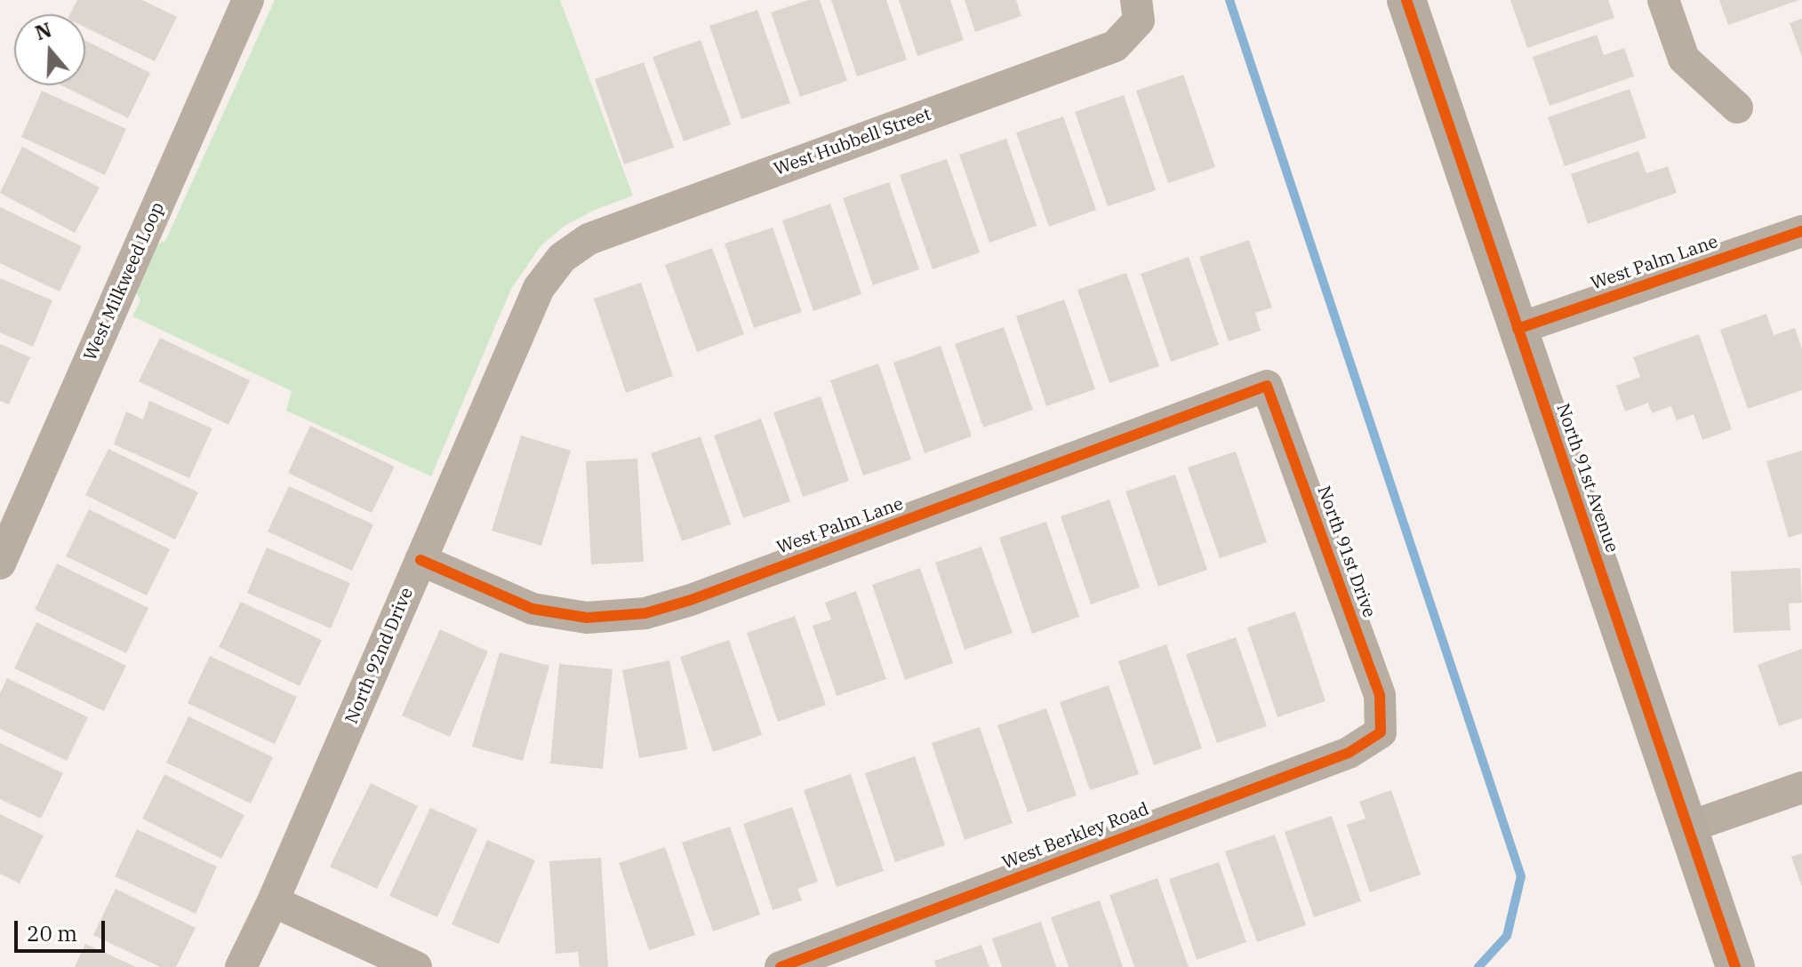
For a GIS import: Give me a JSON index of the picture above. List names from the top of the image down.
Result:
{
  "streets": {
    "main road": ["North 91st Avenue"],
    "street": [
      "West Hubbell Street",
      "West Palm Lane",
      "West Milkweed Loop",
      "North 91st Drive",
      "North 92nd Drive",
      "West Berkley Road"
    ]
  },
  "crossings": [
    ["West Hubbell Street", "North 92nd Drive"],
    ["West Palm Lane", "North 91st Avenue"],
    ["West Palm Lane", "North 91st Drive"],
    ["West Palm Lane", "North 92nd Drive"],
    ["North 91st Drive", "West Berkley Road"]
  ],
  "scale_bar": "20 m",
  "north": "top"
}
